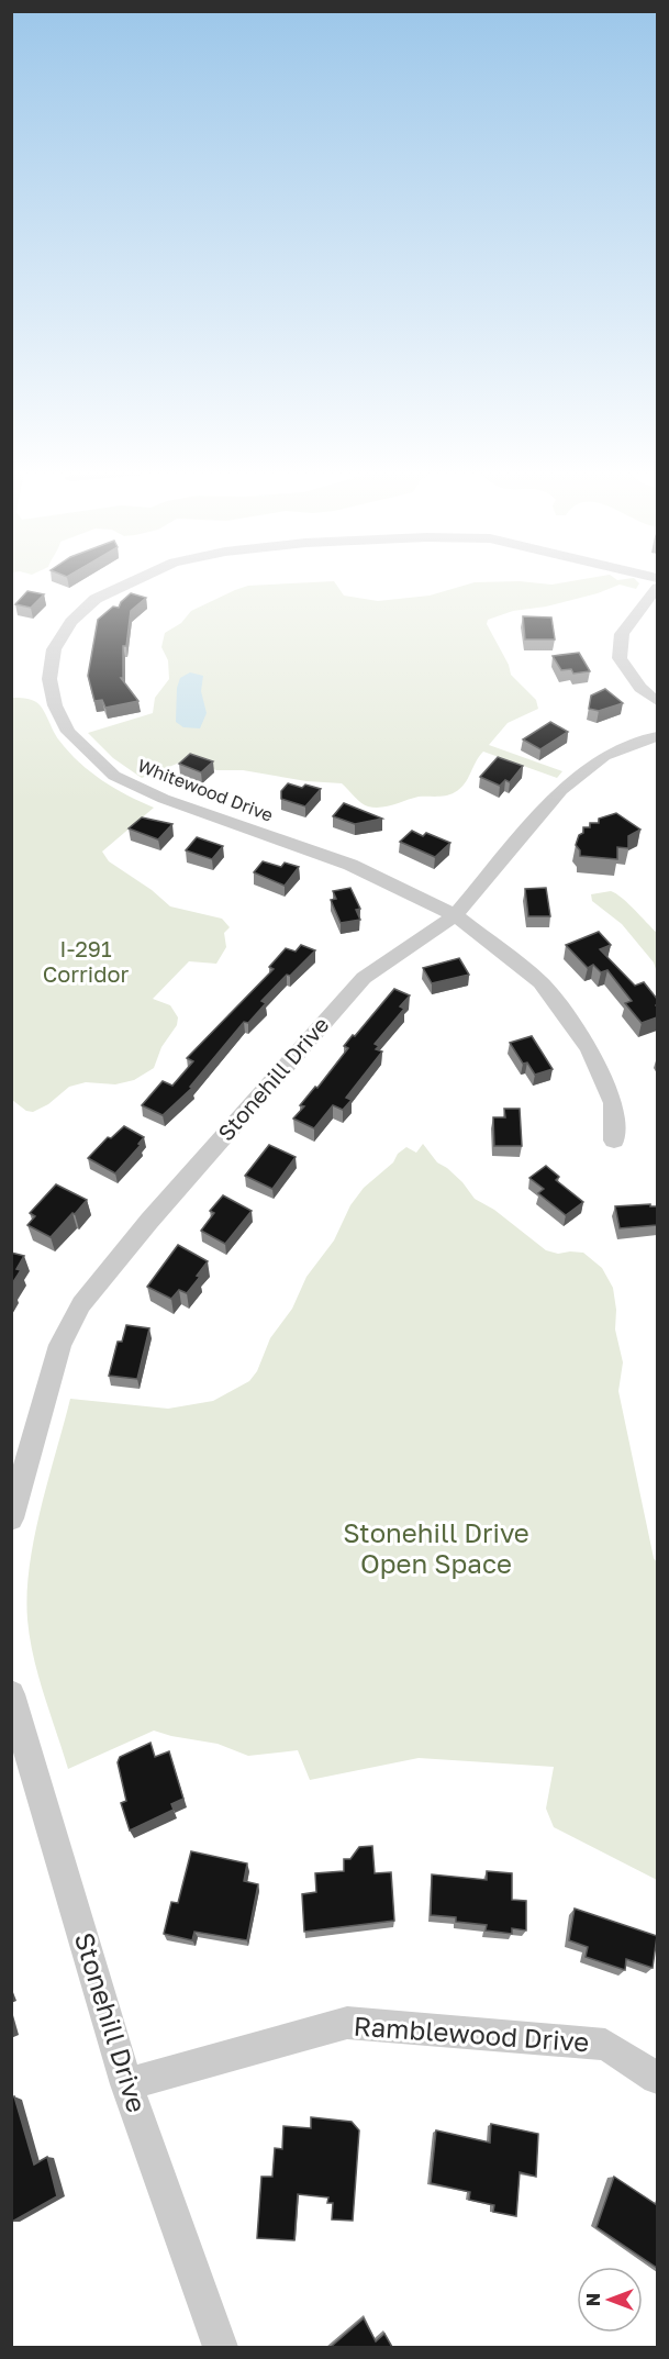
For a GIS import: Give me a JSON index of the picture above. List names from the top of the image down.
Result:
{
  "streets": {
    "street": ["Whitewood Drive", "Stonehill Drive", "Ramblewood Drive"]
  },
  "crossings": [
    ["Whitewood Drive", "Stonehill Drive"],
    ["Stonehill Drive", "Ramblewood Drive"]
  ],
  "parks": ["I-291 Corridor", "Stonehill Drive Open Space"],
  "north": "left"
}
